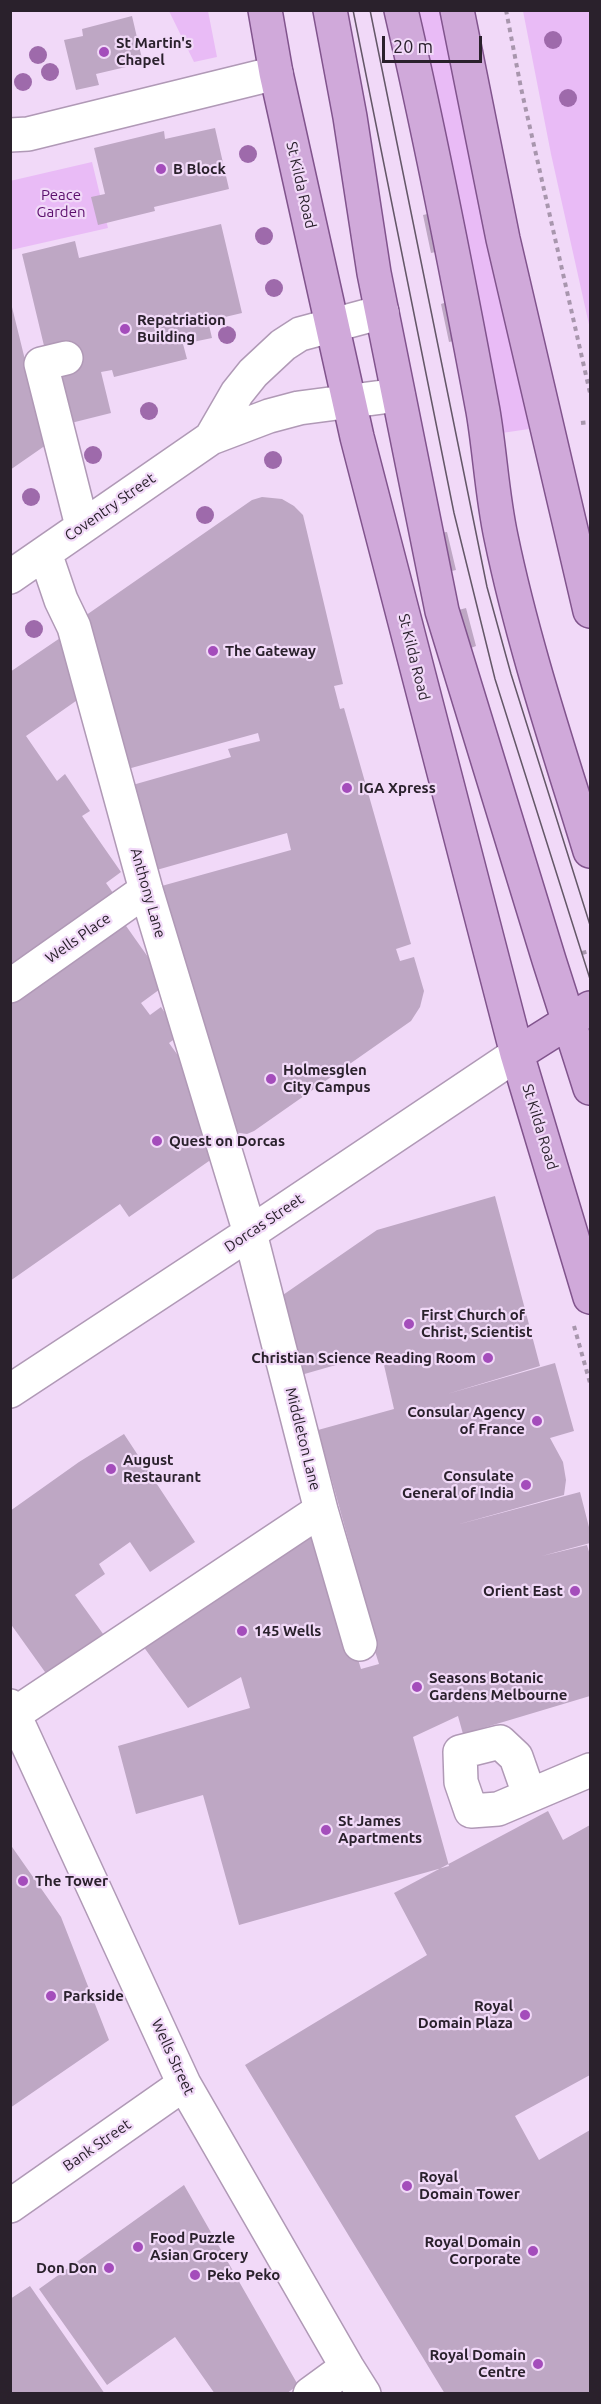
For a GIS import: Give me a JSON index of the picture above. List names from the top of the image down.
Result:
{
  "streets": {
    "main road": ["St Kilda Road"],
    "street": [
      "Coventry Street",
      "Anthony Lane",
      "Wells Place",
      "Dorcas Street",
      "Middleton Lane",
      "Wells Street",
      "Bank Street"
    ]
  },
  "crossings": [
    ["St Kilda Road", "Coventry Street"],
    ["St Kilda Road", "Dorcas Street"],
    ["Coventry Street", "Anthony Lane"],
    ["Anthony Lane", "Wells Place"],
    ["Anthony Lane", "Dorcas Street"],
    ["Anthony Lane", "Middleton Lane"],
    ["Dorcas Street", "Middleton Lane"],
    ["Wells Street", "Bank Street"]
  ],
  "parks": ["Peace Garden"],
  "places": [
    "St Martin's Chapel",
    "B Block",
    "Repatriation Building",
    "The Gateway",
    "IGA Xpress",
    "Holmesglen City Campus",
    "Quest on Dorcas",
    "First Church of Christ, Scientist",
    "Christian Science Reading Room",
    "Consular Agency of France",
    "August Restaurant",
    "Consulate General of India",
    "Orient East",
    "145 Wells",
    "Seasons Botanic Gardens Melbourne",
    "St James Apartments",
    "The Tower",
    "Parkside",
    "Royal Domain Plaza",
    "Royal Domain Tower",
    "Food Puzzle Asian Grocery",
    "Royal Domain Corporate",
    "Don Don",
    "Peko Peko",
    "Royal Domain Centre"
  ],
  "scale_bar": "20 m"
}
